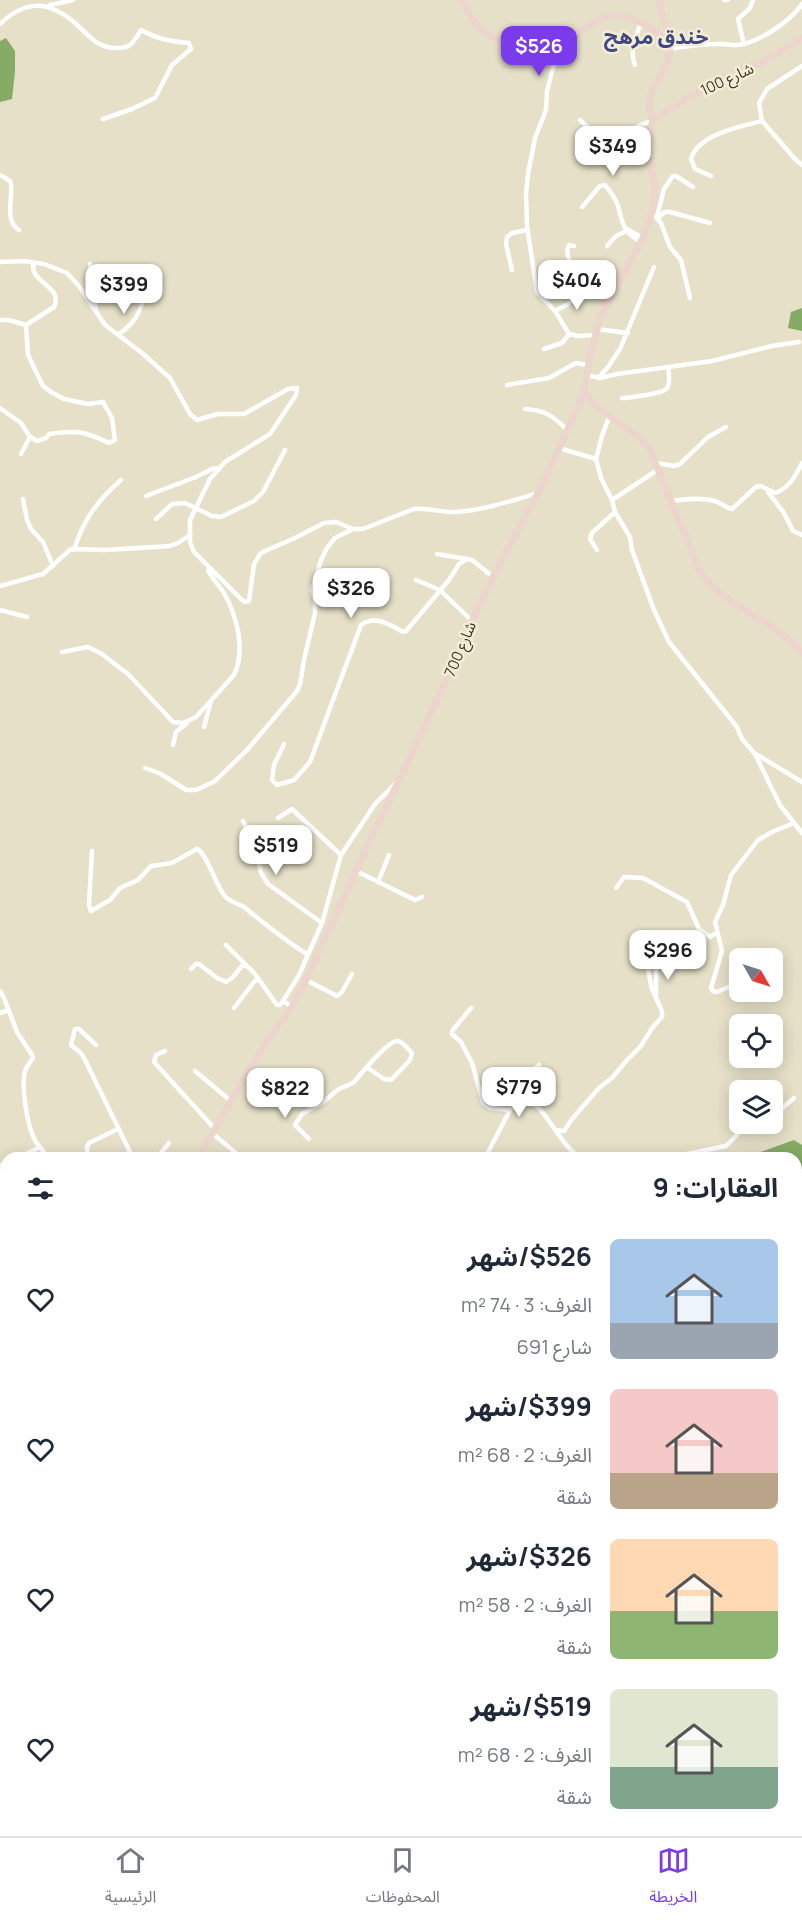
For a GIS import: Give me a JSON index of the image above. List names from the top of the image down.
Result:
{
  "streets": {
    "main road": ["شارع 100", "شارع 700"]
  },
  "crossings": [
    ["شارع 100", "شارع 700"]
  ],
  "districts": ["خندق مرهج"],
  "north": "bottom right",
  "page": {
    "price": [
      "$526",
      "$349",
      "$404",
      "$399",
      "$326",
      "$519",
      "$296",
      "$779",
      "$822"
    ],
    "heading": "العقارات: 9",
    "list": [
      {
        "name": "$526/شهر",
        "note": "الغرف: 3 · 74 m² · شارع 691"
      },
      {
        "name": "$399/شهر",
        "note": "الغرف: 2 · 68 m² · شقة"
      },
      {
        "name": "$326/شهر",
        "note": "الغرف: 2 · 58 m² · شقة"
      },
      {
        "name": "$519/شهر",
        "note": "الغرف: 2 · 68 m² · شقة"
      }
    ],
    "tabs": ["الخريطة", "المحفوظات", "الرئيسية"]
  }
}
